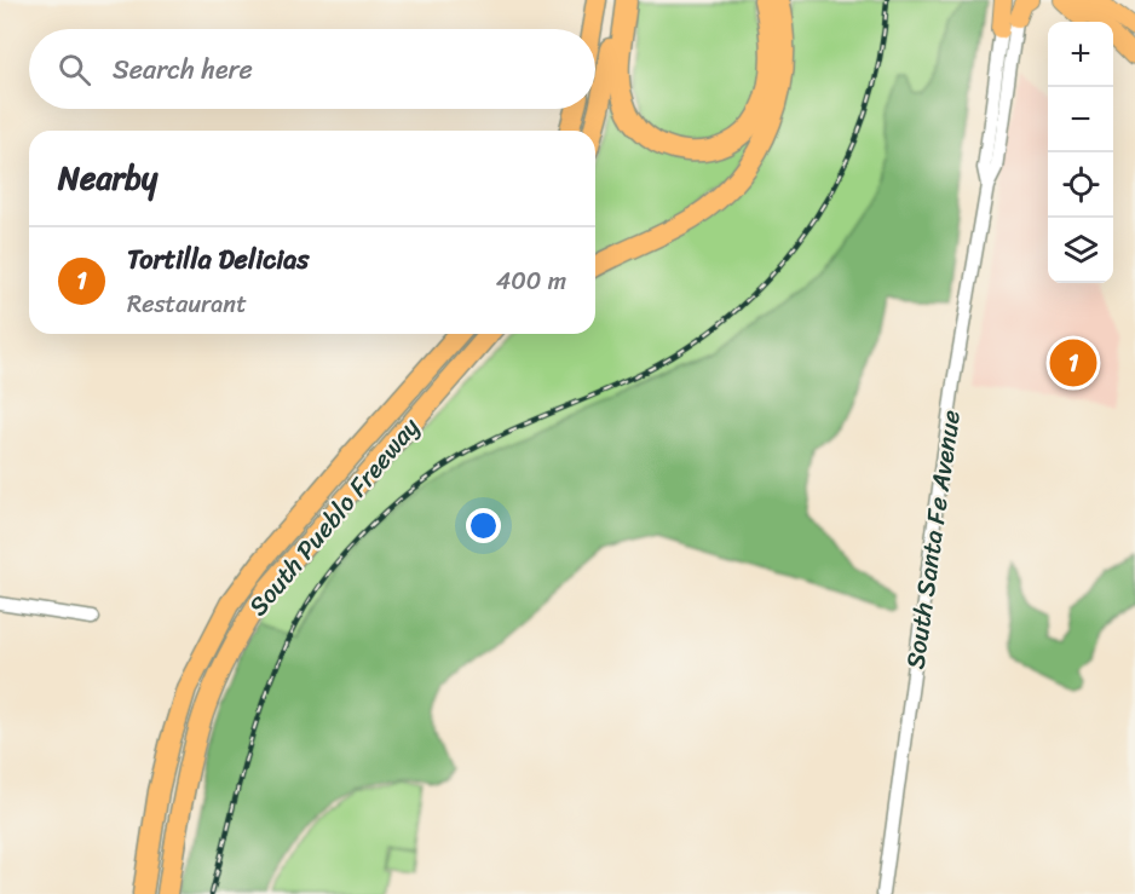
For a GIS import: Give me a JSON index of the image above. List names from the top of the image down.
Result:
{
  "streets": {
    "highway": ["South Pueblo Freeway"],
    "street": ["South Santa Fe Avenue"]
  },
  "page": {
    "map_buttons": ["+", "−"],
    "search": "Search here",
    "heading": "Nearby",
    "list": [
      {
        "mark": "1",
        "name": "Tortilla Delicias",
        "note": "Restaurant",
        "value": "400 m"
      }
    ],
    "pins": "1"
  }
}
